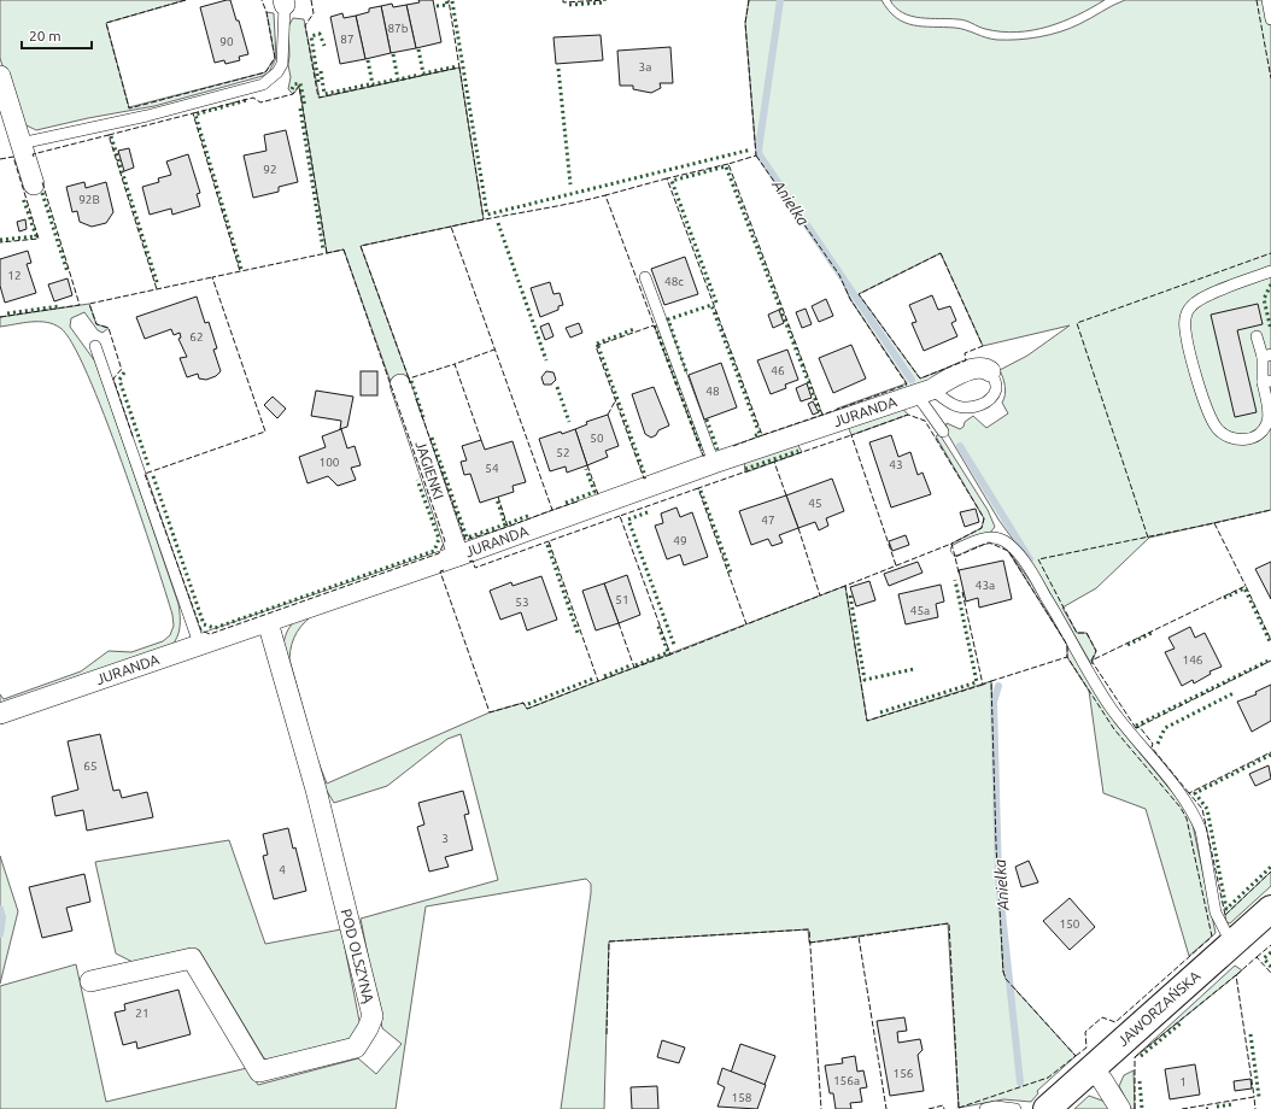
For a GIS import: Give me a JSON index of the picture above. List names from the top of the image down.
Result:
{
  "streets": {
    "street": [
      "JURANDA",
      "JAGIENKI",
      "POD OLSZYNĄ",
      "JAWORZAŃSKA"
    ]
  },
  "crossings": [
    ["JURANDA", "JAGIENKI"],
    ["JURANDA", "POD OLSZYNĄ"]
  ],
  "water": ["Anielka"],
  "house_numbers": [
    "87b",
    "87",
    "90",
    "3a",
    "92",
    "92B",
    "12",
    "48c",
    "62",
    "46",
    "48",
    "50",
    "52",
    "100",
    "43",
    "54",
    "45",
    "47",
    "49",
    "43a",
    "51",
    "53",
    "45a",
    "146",
    "65",
    "3",
    "4",
    "150",
    "21",
    "156",
    "156a",
    "1",
    "158"
  ],
  "scale_bar": "20 m"
}
